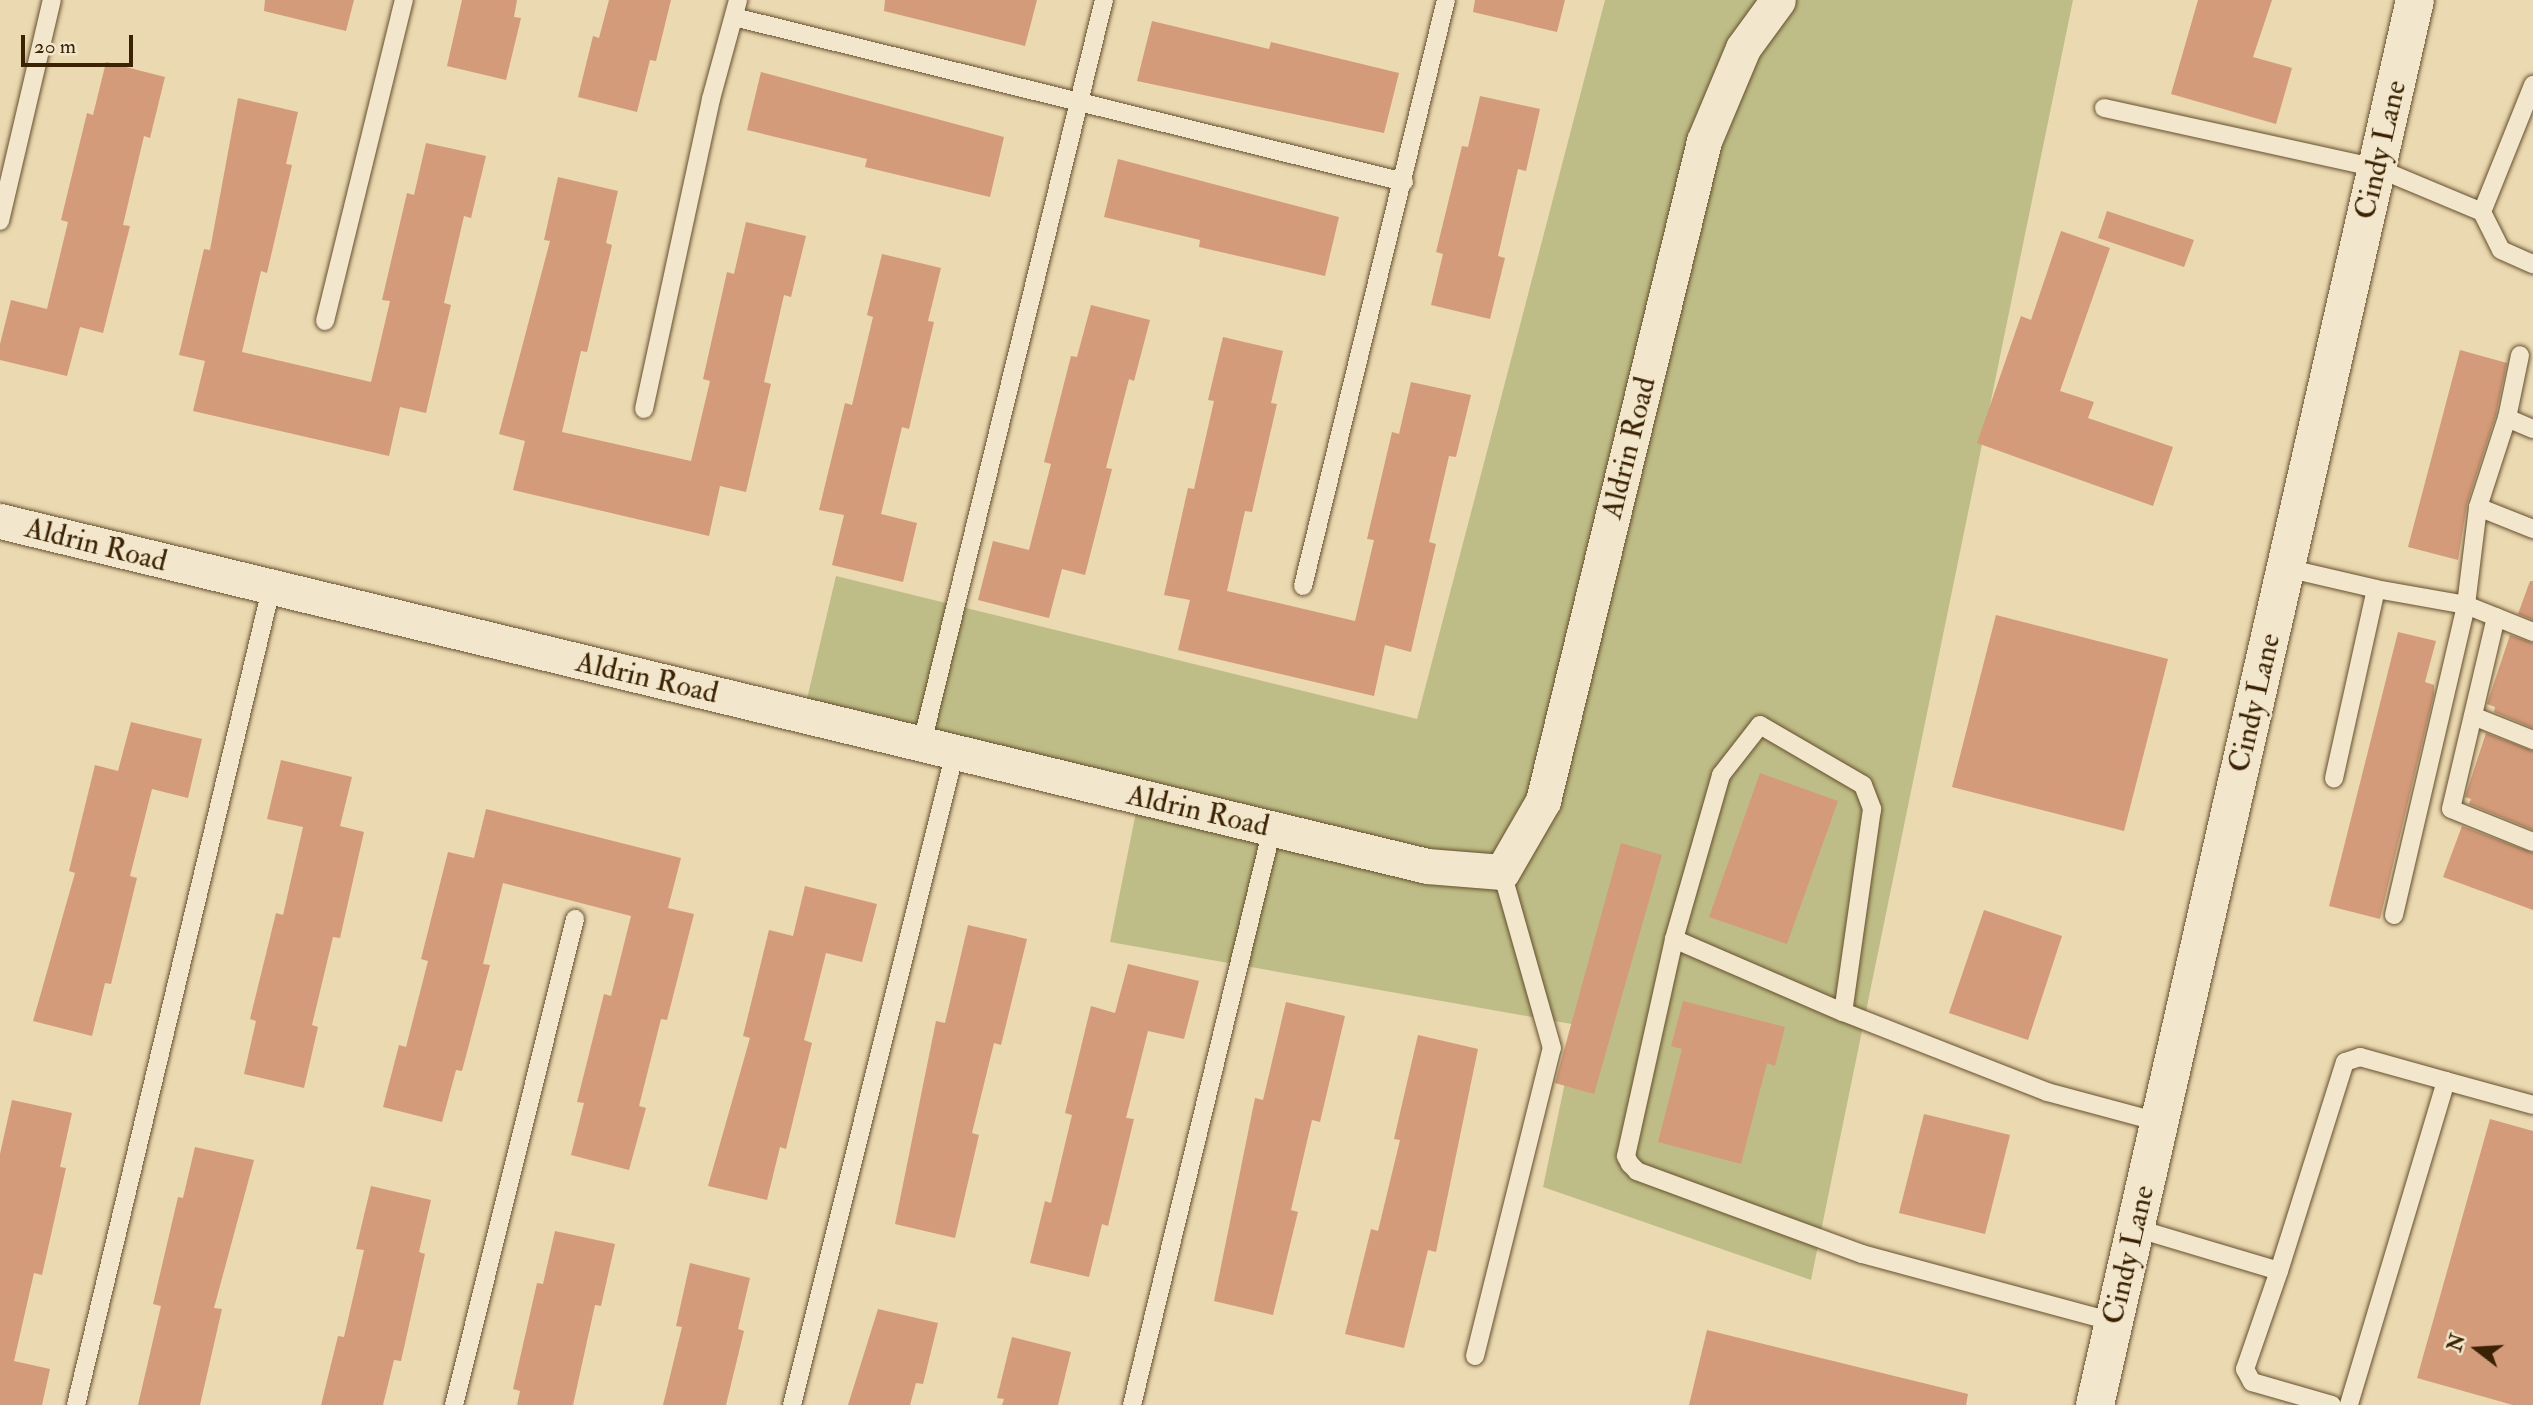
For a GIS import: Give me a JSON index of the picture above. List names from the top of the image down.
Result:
{
  "streets": {
    "street": ["Cindy Lane", "Aldrin Road"]
  },
  "scale_bar": "20 m",
  "north": "left"
}
